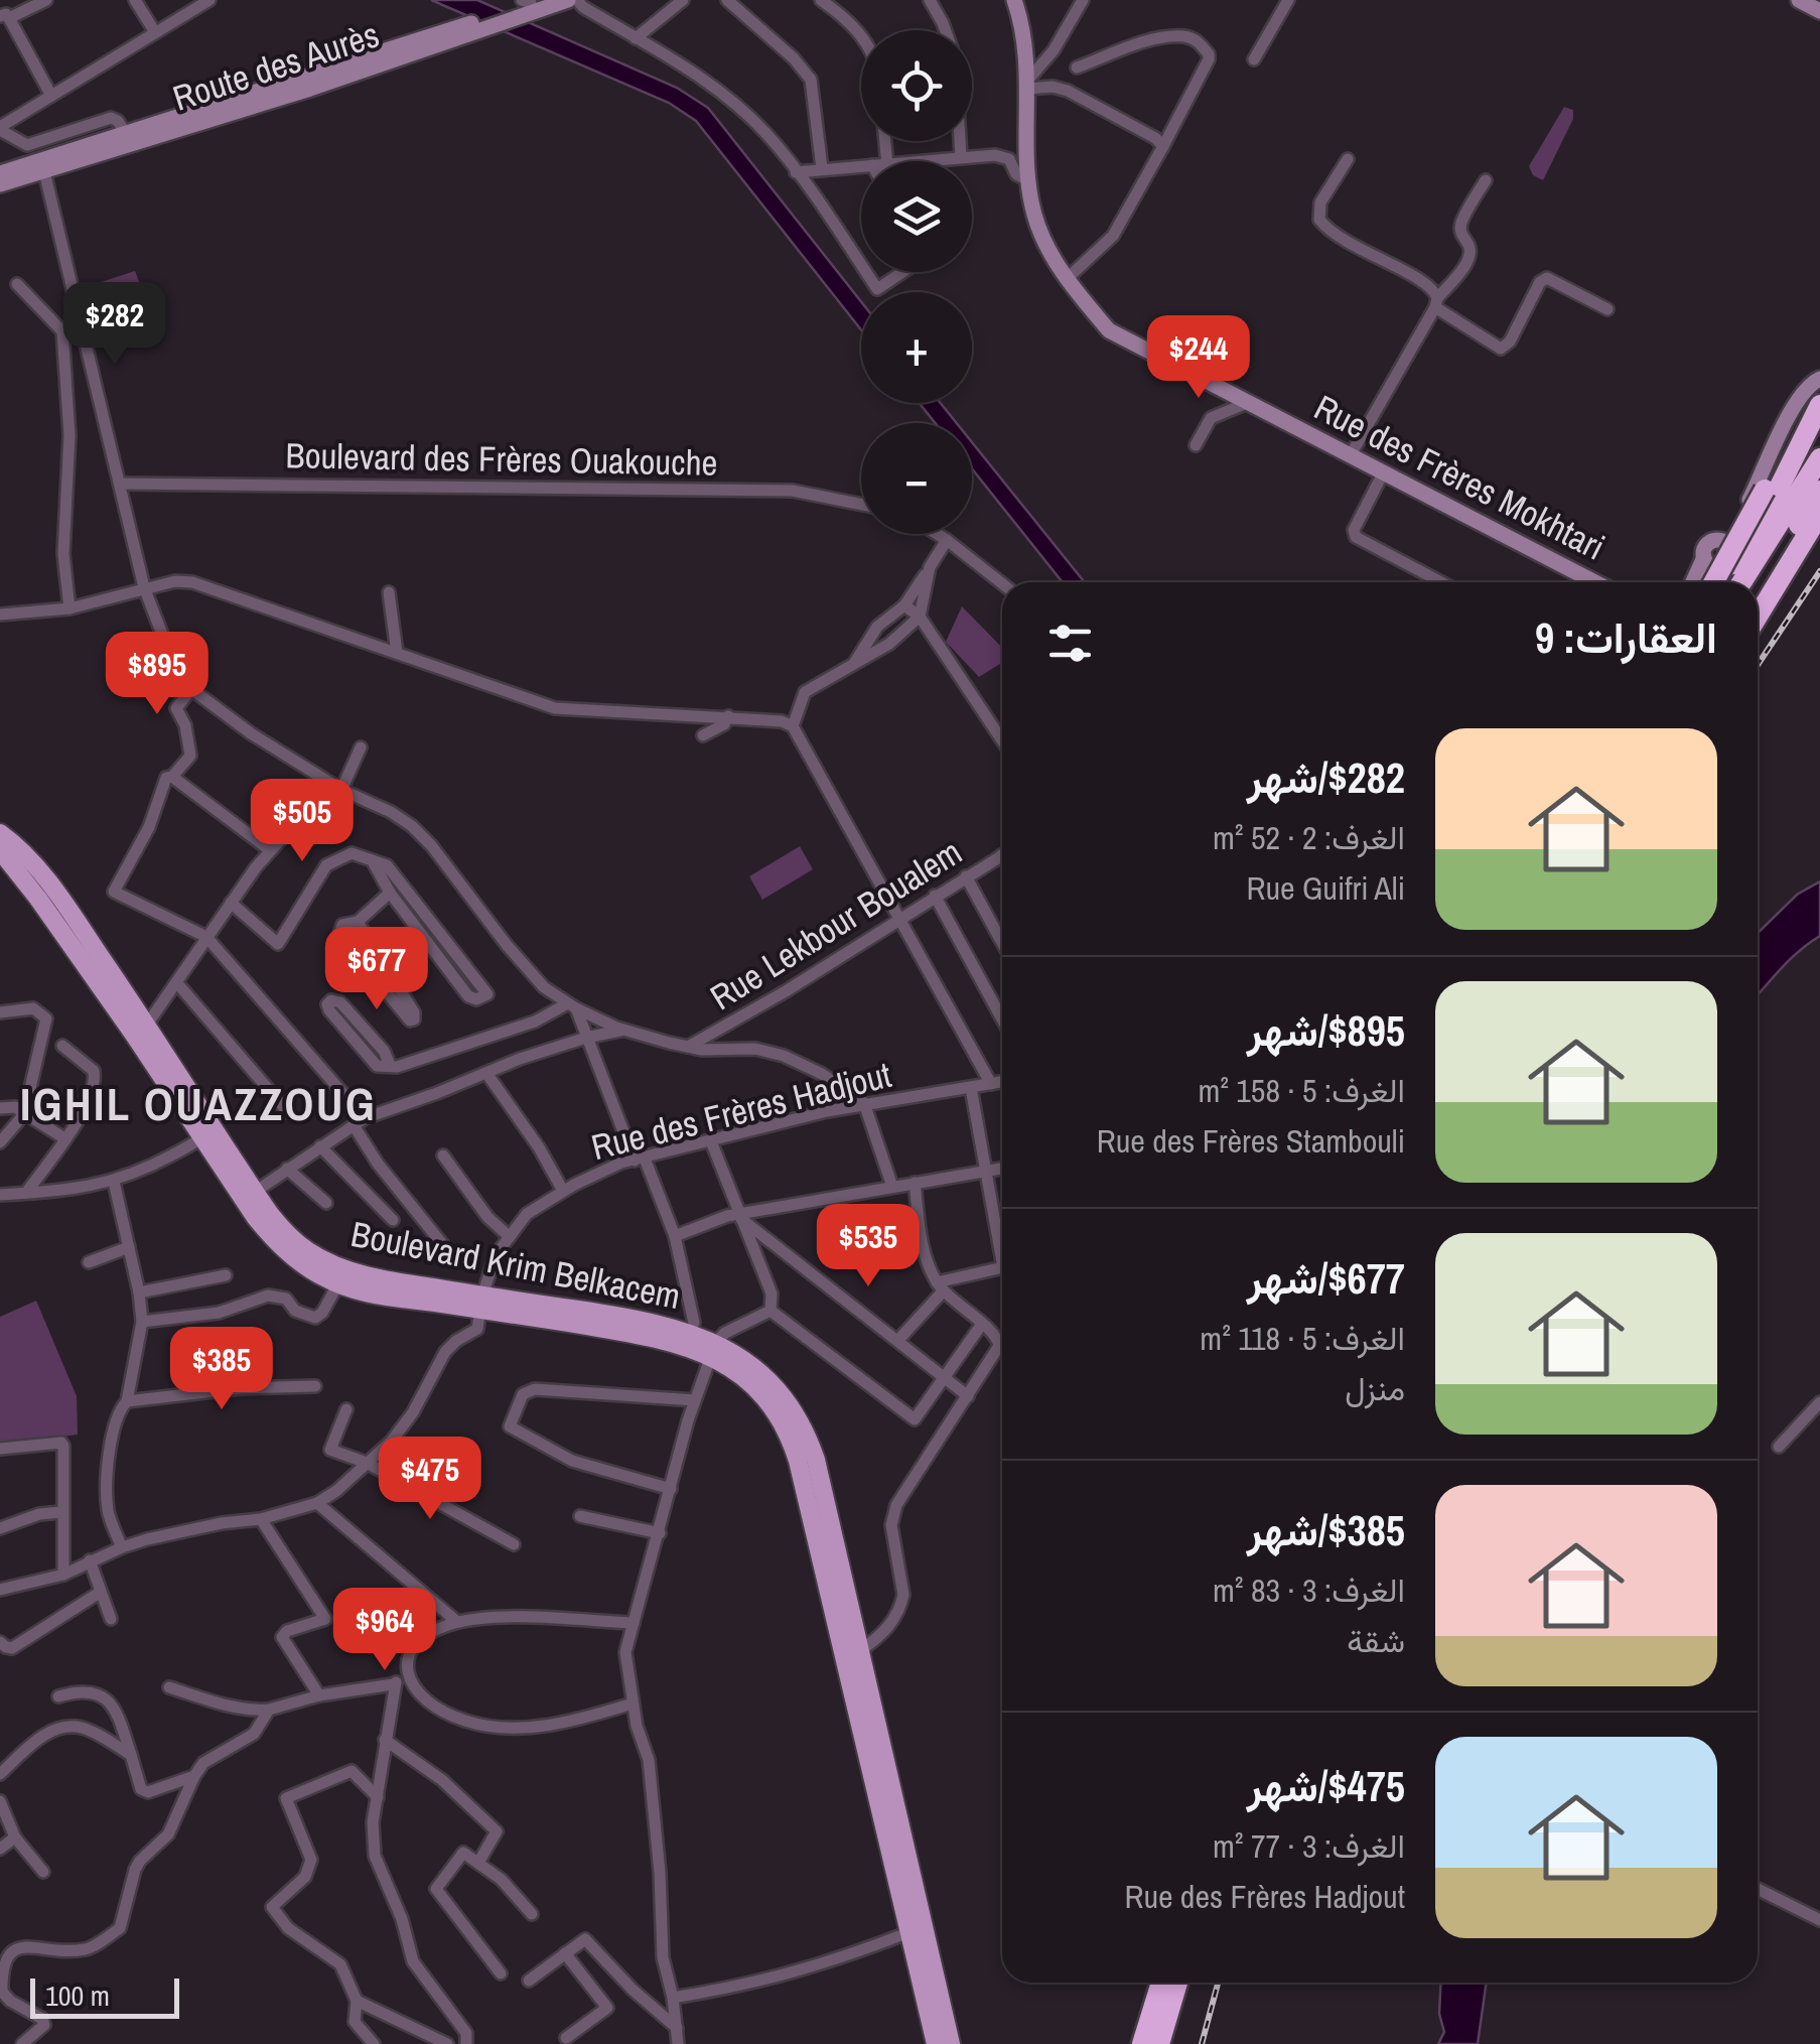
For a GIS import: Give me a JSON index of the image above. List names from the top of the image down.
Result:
{
  "streets": {
    "main road": ["Boulevard Krim Belkacem"],
    "street": [
      "Route des Aurès",
      "Boulevard des Frères Ouakouche",
      "Rue des Frères Mokhtari",
      "Rue Lekbour Boualem",
      "Rue des Frères Hadjout"
    ]
  },
  "crossings": [
    ["Rue des Frères Hadjout", "Boulevard Krim Belkacem"]
  ],
  "districts": ["IGHIL OUAZZOUG"],
  "scale_bar": "100 m",
  "page": {
    "map_buttons": ["+", "−"],
    "price": [
      "$282",
      "$244",
      "$895",
      "$505",
      "$677",
      "$535",
      "$385",
      "$475",
      "$964"
    ],
    "heading": "العقارات: 9",
    "list": [
      {
        "name": "$282/شهر",
        "note": "الغرف: 2 · 52 m² · Rue Guifri Ali"
      },
      {
        "name": "$895/شهر",
        "note": "الغرف: 5 · 158 m² · Rue des Frères Stambouli"
      },
      {
        "name": "$677/شهر",
        "note": "الغرف: 5 · 118 m² · منزل"
      },
      {
        "name": "$385/شهر",
        "note": "الغرف: 3 · 83 m² · شقة"
      },
      {
        "name": "$475/شهر",
        "note": "الغرف: 3 · 77 m² · Rue des Frères Hadjout"
      }
    ],
    "scale": "100 m"
  }
}
